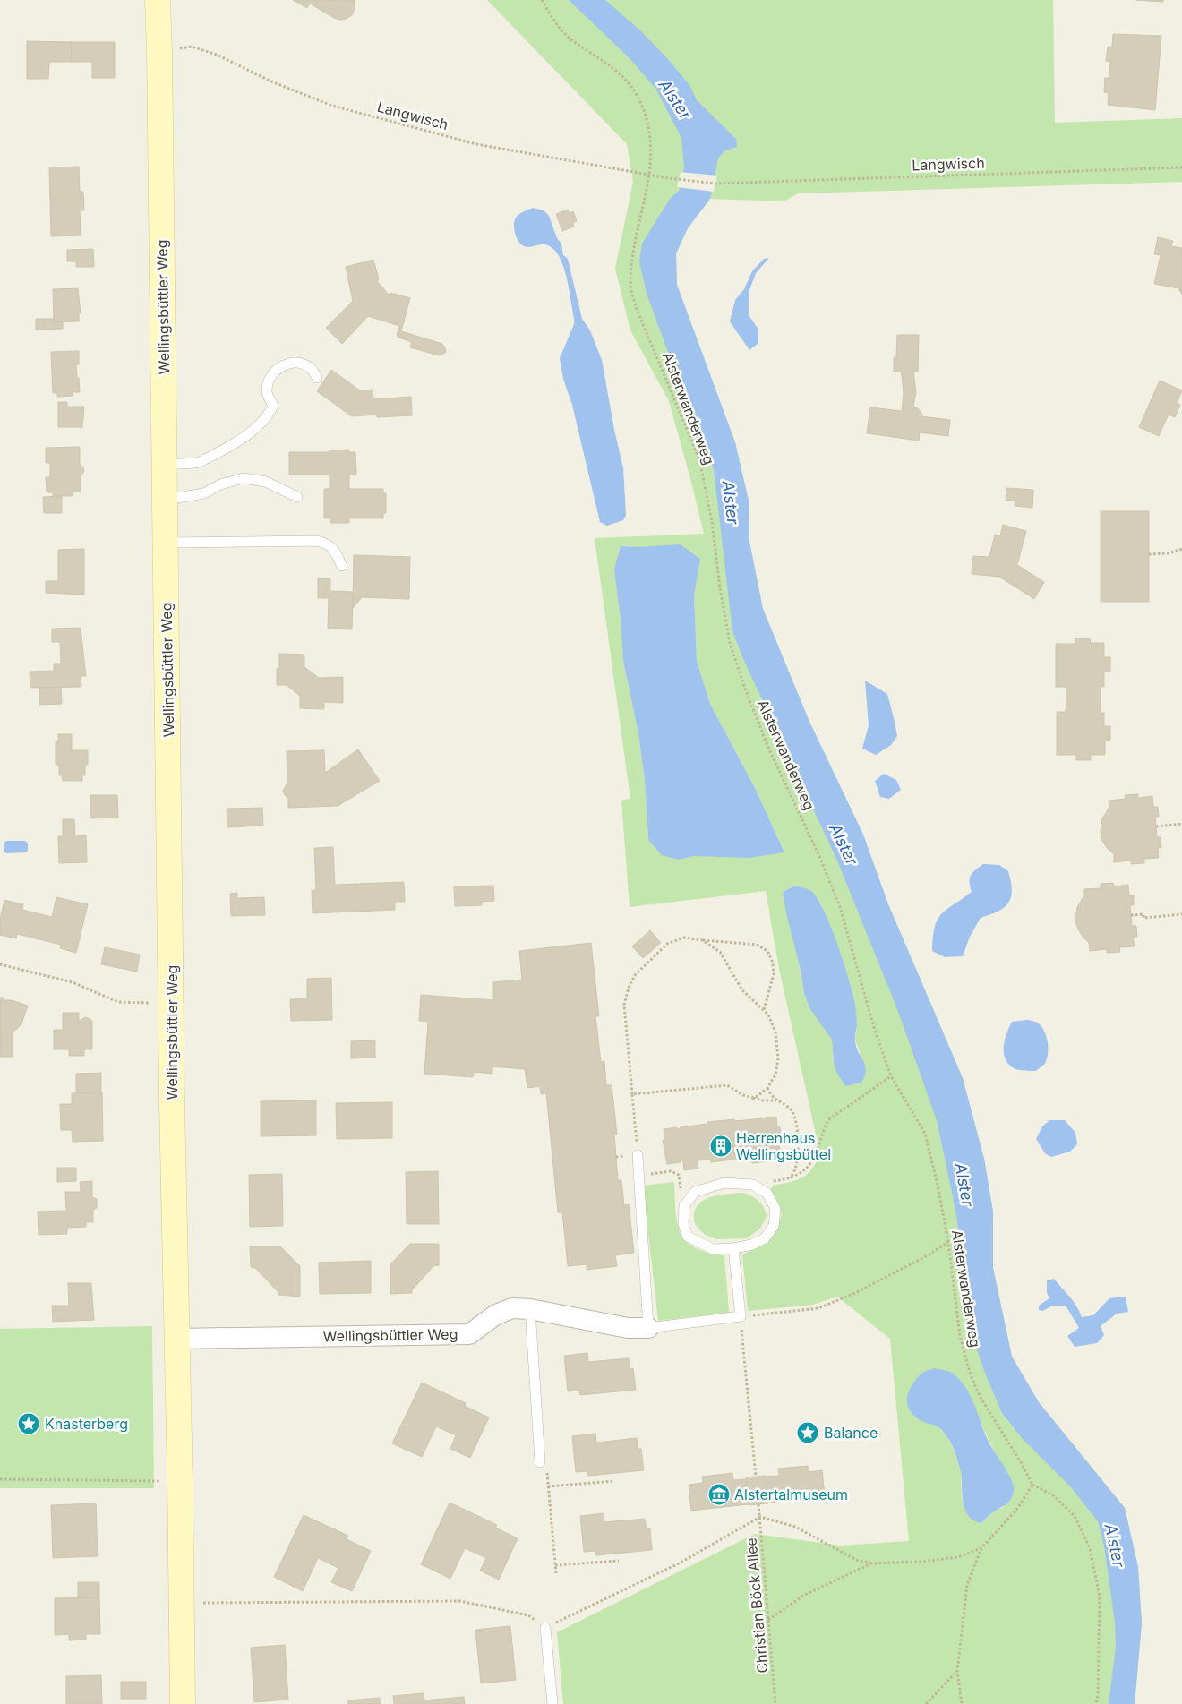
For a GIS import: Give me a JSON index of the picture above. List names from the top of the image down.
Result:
{
  "streets": {
    "main road": ["Wellingsbüttler Weg"],
    "path": ["Langwisch", "Alsterwanderweg", "Christian Böck Allee"]
  },
  "crossings": [
    ["Langwisch", "Wellingsbüttler Weg"],
    ["Langwisch", "Alsterwanderweg"]
  ],
  "water": ["Alster"],
  "places": {
    "building": ["Herrenhaus Wellingsbüttel"],
    "place": ["Knasterberg", "Balance"],
    "museum": ["Alstertalmuseum"]
  }
}
